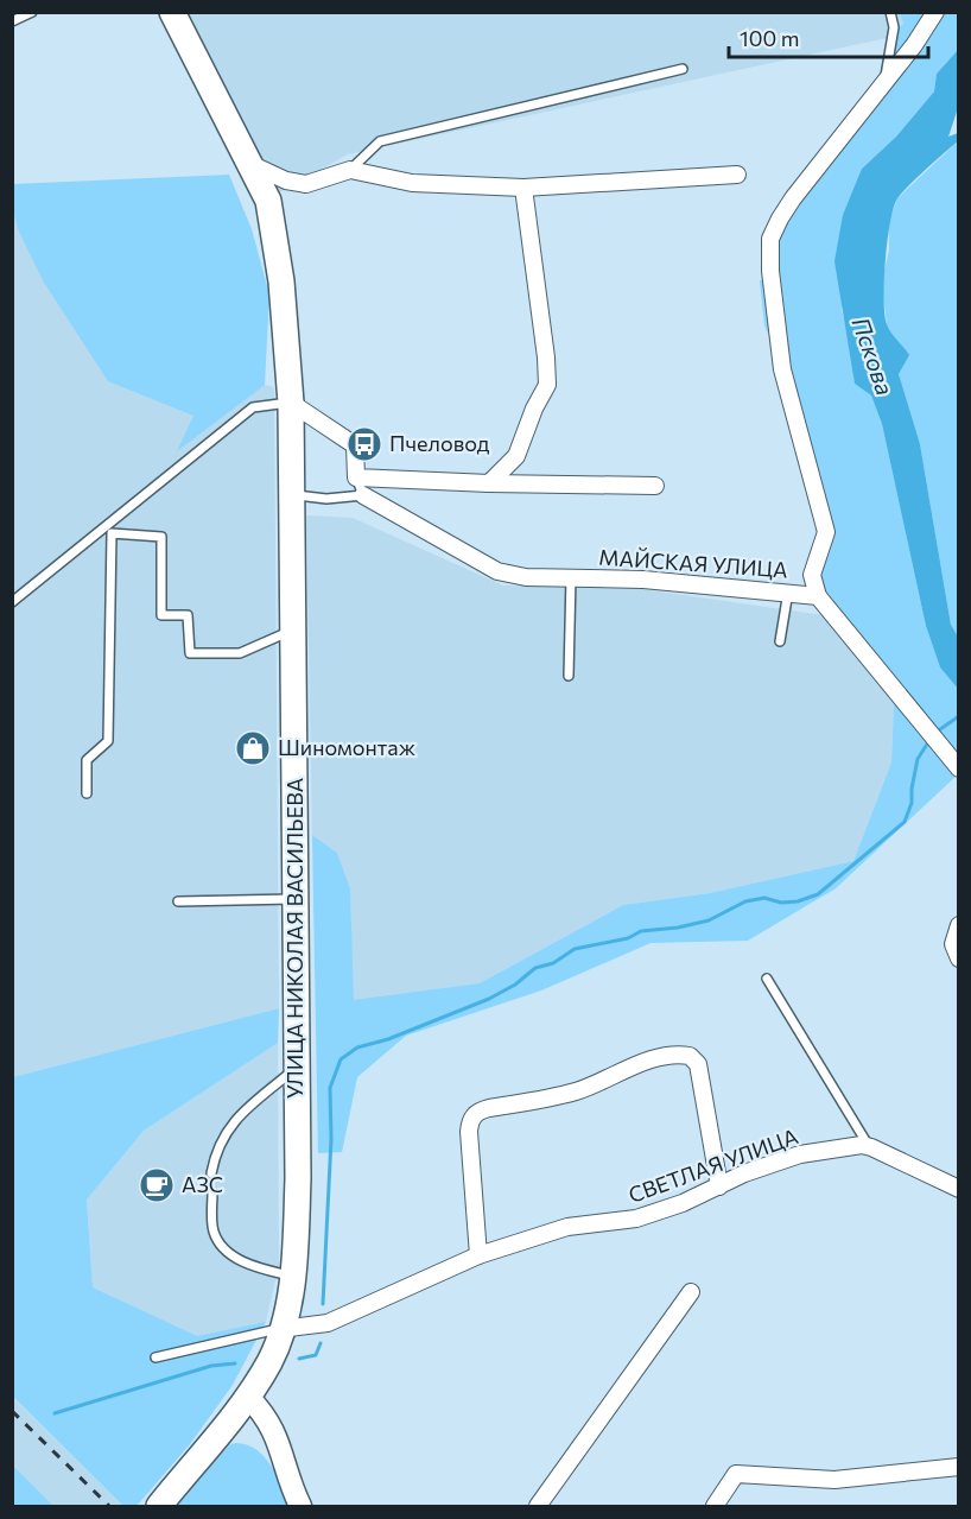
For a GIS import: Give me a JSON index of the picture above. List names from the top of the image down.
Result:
{
  "streets": {
    "main road": ["УЛИЦА НИКОЛАЯ ВАСИЛЬЕВА"],
    "street": ["МАЙСКАЯ УЛИЦА", "СВЕТЛАЯ УЛИЦА"]
  },
  "crossings": [
    ["УЛИЦА НИКОЛАЯ ВАСИЛЬЕВА", "СВЕТЛАЯ УЛИЦА"]
  ],
  "water": ["Пскова"],
  "places": {
    "bus stop": ["Пчеловод"],
    "shop": ["Шиномонтаж"],
    "cafe": ["АЗС"]
  },
  "scale_bar": "100 m"
}
